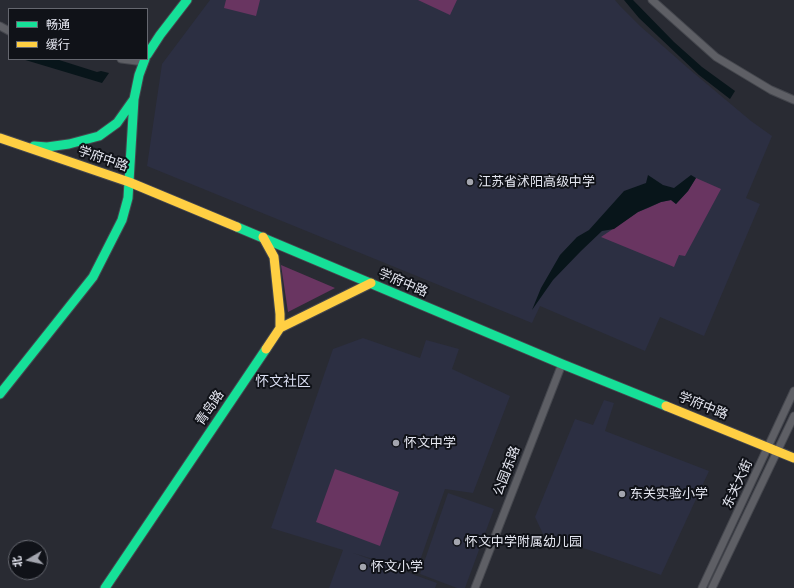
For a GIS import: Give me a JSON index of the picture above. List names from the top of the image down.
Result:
{
  "streets": {
    "street": [
      "学府中路",
      "青岛路",
      "公园东路",
      "东关大街"
    ]
  },
  "crossings": [
    ["学府中路", "青岛路"],
    ["学府中路", "公园东路"],
    ["学府中路", "东关大街"]
  ],
  "districts": ["怀文社区"],
  "places": [
    "江苏省沭阳高级中学",
    "怀文中学",
    "东关实验小学",
    "怀文中学附属幼儿园",
    "怀文小学"
  ],
  "legend": ["畅通", "缓行"],
  "north": "left"
}
